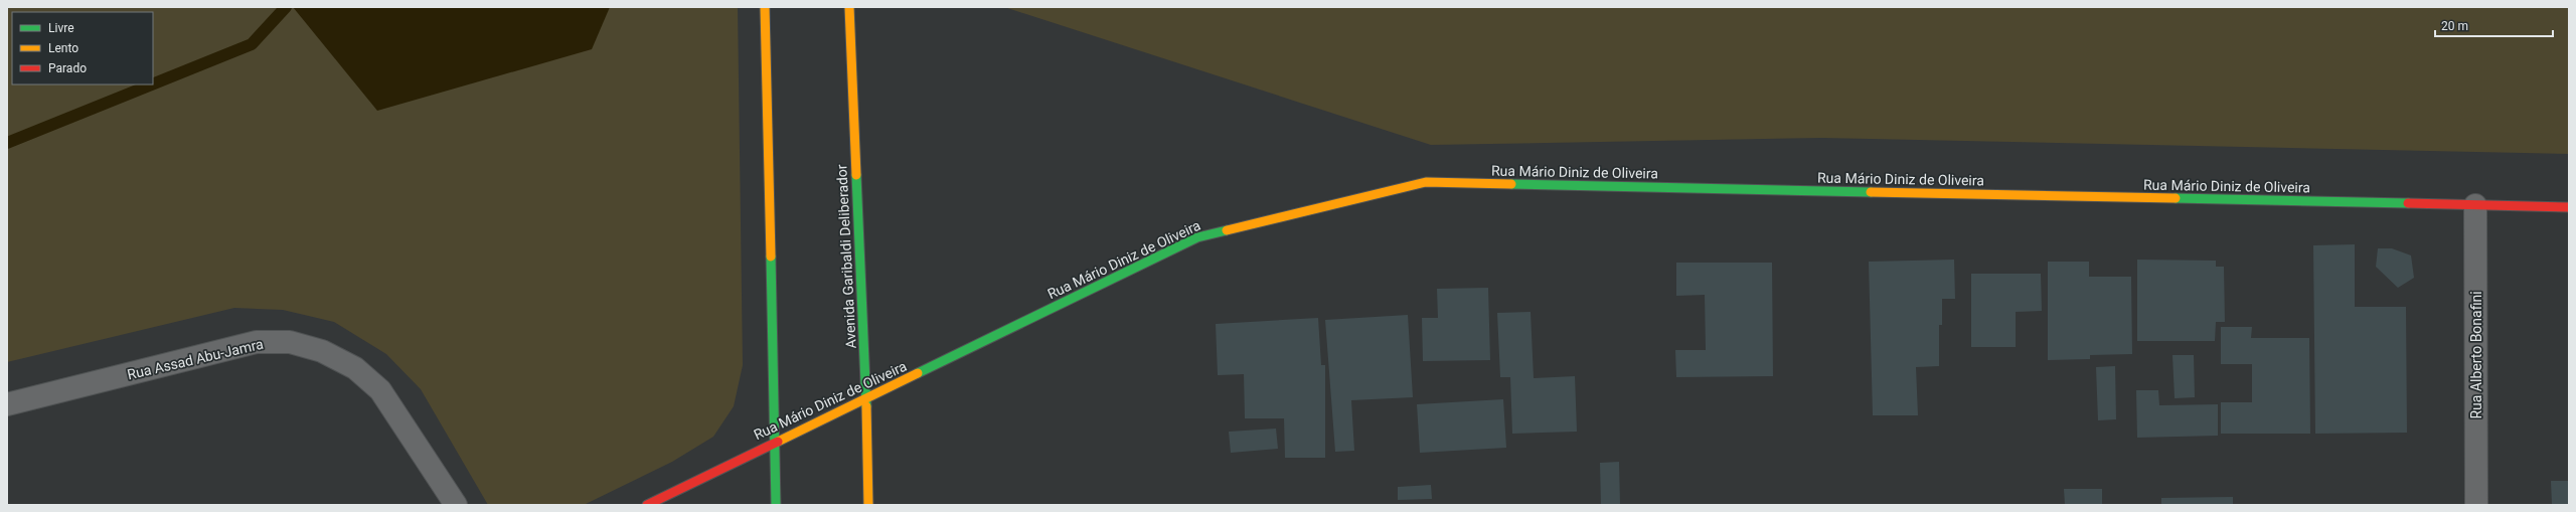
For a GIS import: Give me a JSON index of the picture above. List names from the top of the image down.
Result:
{
  "streets": {
    "street": [
      "Rua Mário Diniz de Oliveira",
      "Avenida Garibaldi Deliberador",
      "Rua Alberto Bonafini",
      "Rua Assad Abu-Jamra"
    ]
  },
  "crossings": [
    ["Rua Mário Diniz de Oliveira", "Avenida Garibaldi Deliberador"],
    ["Rua Mário Diniz de Oliveira", "Rua Alberto Bonafini"]
  ],
  "legend": ["Livre", "Lento", "Parado"],
  "scale_bar": "20 m"
}
